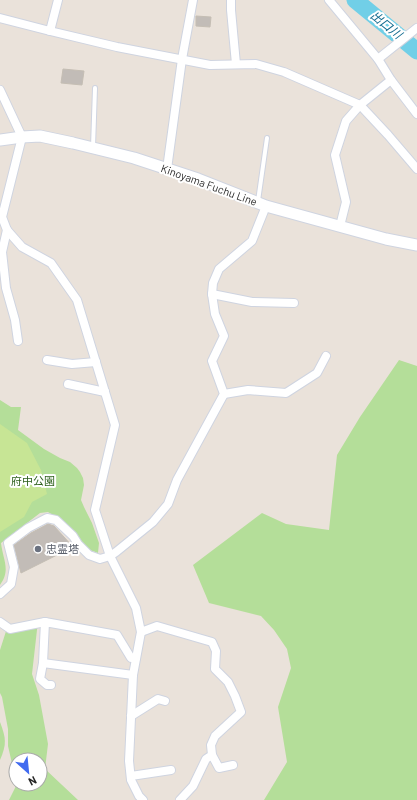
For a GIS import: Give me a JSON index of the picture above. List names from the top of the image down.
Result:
{
  "streets": {
    "main road": ["Kinoyama Fuchu Line"]
  },
  "water": ["出口川"],
  "parks": ["府中公園"],
  "places": ["忠霊塔"],
  "north": "bottom right"
}
